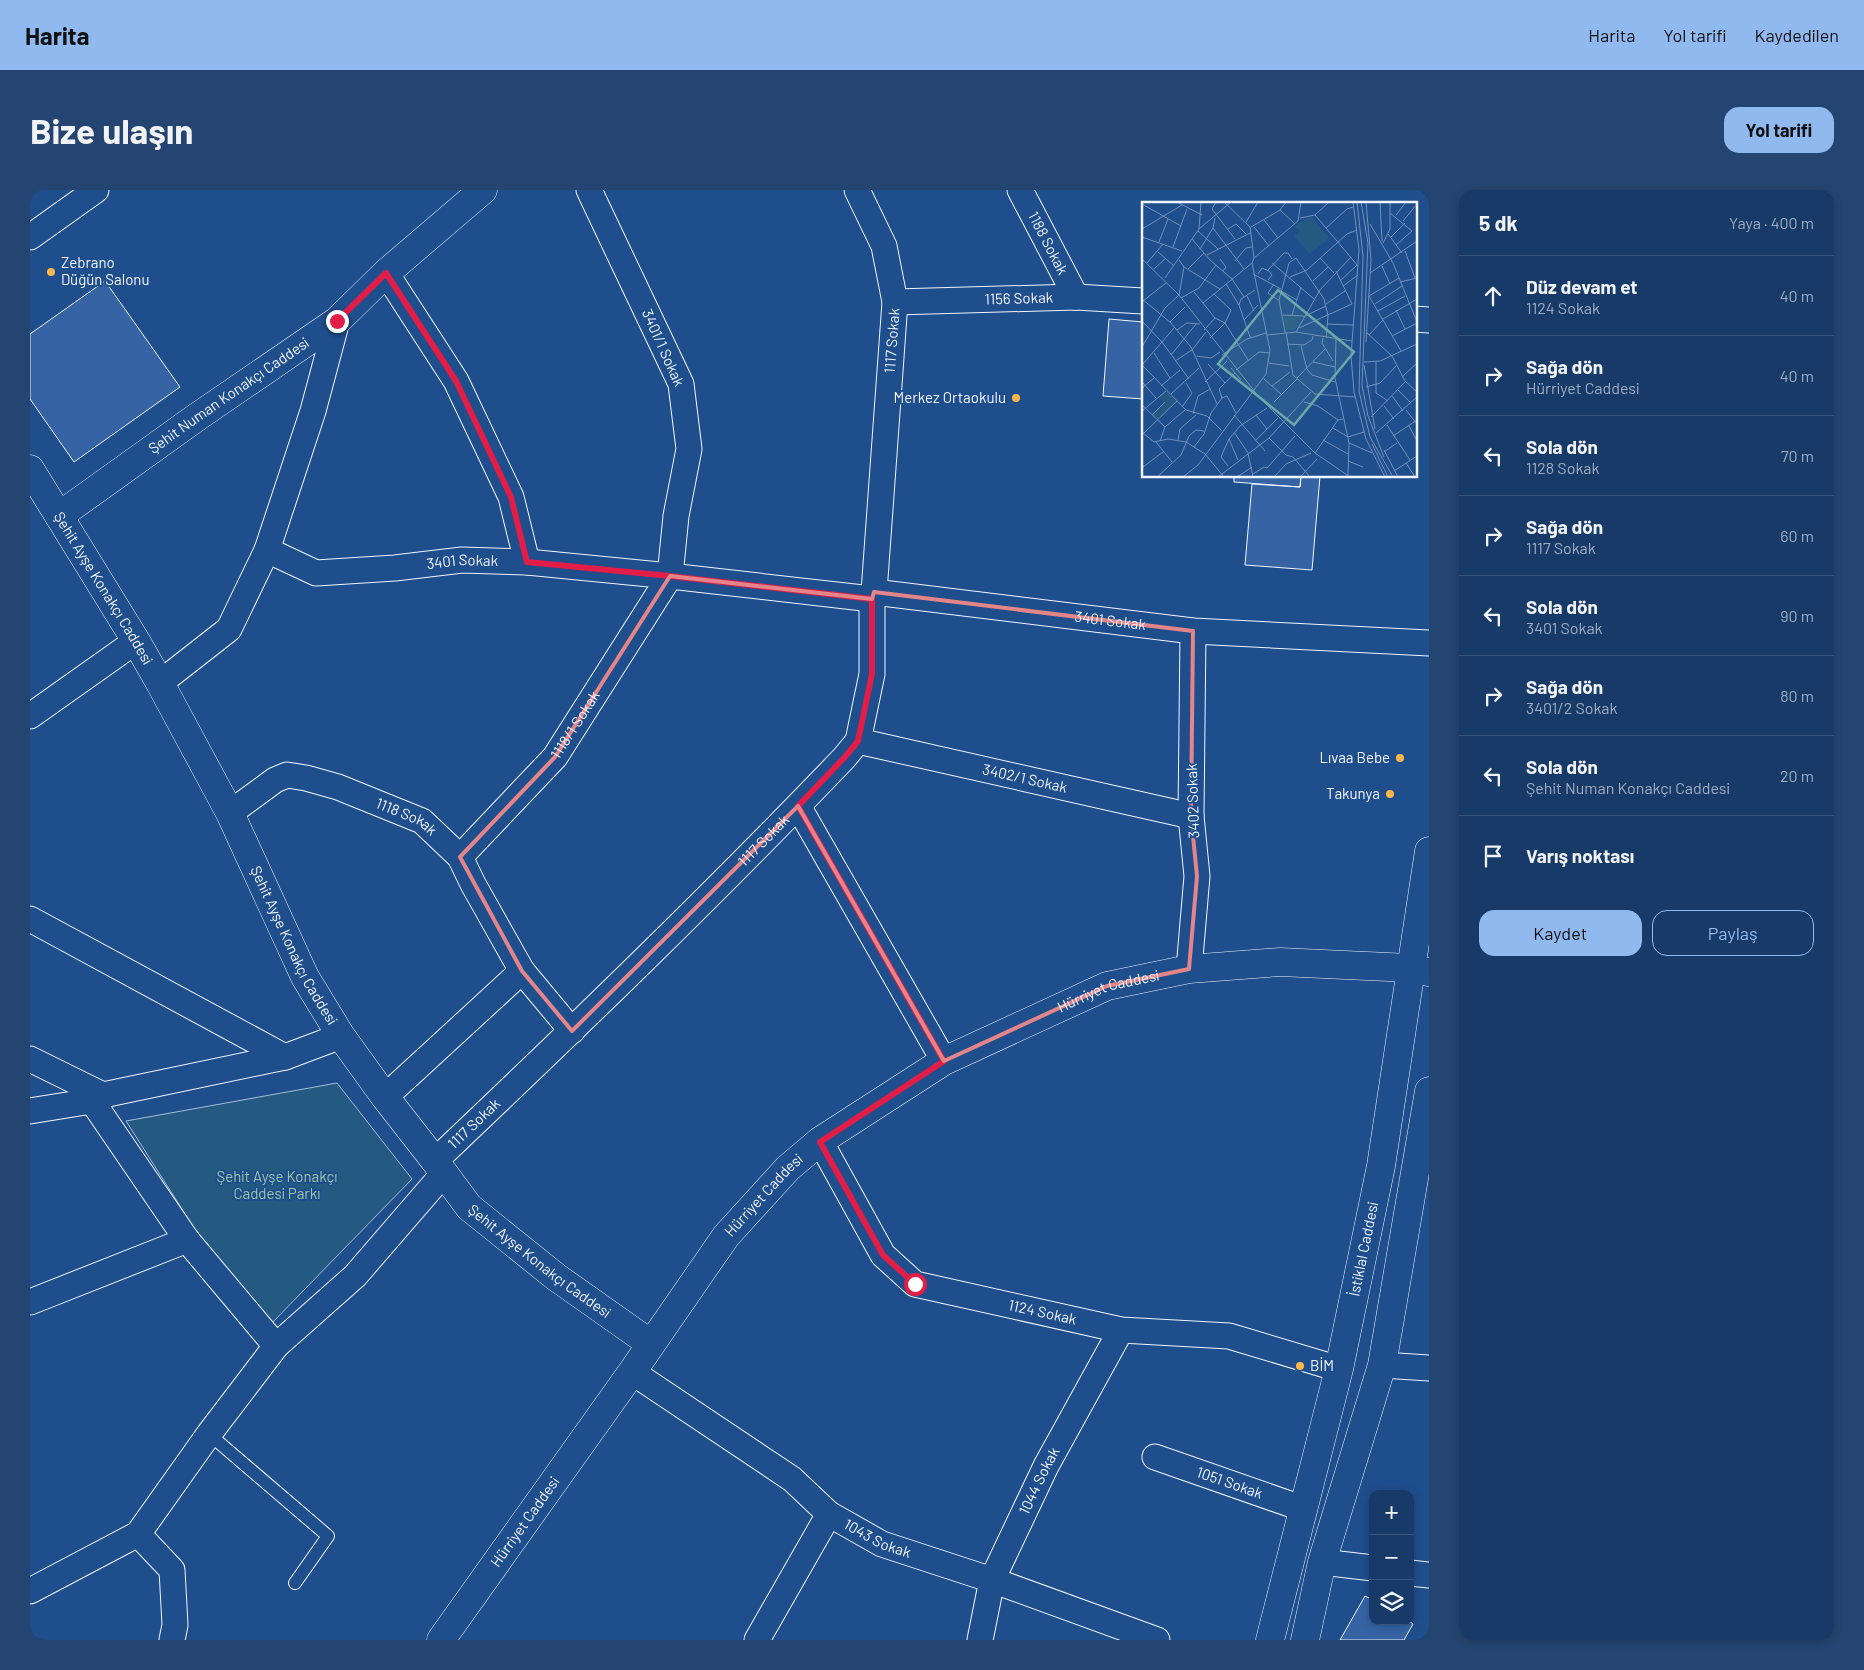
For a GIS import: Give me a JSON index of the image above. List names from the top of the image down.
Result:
{
  "streets": {
    "street": [
      "1188 Sokak",
      "1156 Sokak",
      "1117 Sokak",
      "3401/1 Sokak",
      "Şehit Numan Konakçı Caddesi",
      "3401 Sokak",
      "Şehit Ayşe Konakçı Caddesi",
      "1118/1 Sokak",
      "3402/1 Sokak",
      "3402 Sokak",
      "1118 Sokak",
      "Hürriyet Caddesi",
      "İstiklal Caddesi",
      "1124 Sokak",
      "1044 Sokak",
      "1051 Sokak",
      "1043 Sokak"
    ]
  },
  "crossings": [
    ["1188 Sokak", "1156 Sokak"],
    ["1156 Sokak", "1117 Sokak"],
    ["1117 Sokak", "3401 Sokak"],
    ["1117 Sokak", "Şehit Ayşe Konakçı Caddesi"],
    ["1117 Sokak", "3402/1 Sokak"],
    ["1117 Sokak", "1118 Sokak"],
    ["3401/1 Sokak", "3401 Sokak"],
    ["3401/1 Sokak", "1118/1 Sokak"],
    ["Şehit Numan Konakçı Caddesi", "Şehit Ayşe Konakçı Caddesi"],
    ["3401 Sokak", "1118/1 Sokak"],
    ["3401 Sokak", "3402 Sokak"],
    ["Şehit Ayşe Konakçı Caddesi", "1118 Sokak"],
    ["Şehit Ayşe Konakçı Caddesi", "Hürriyet Caddesi"],
    ["1118/1 Sokak", "1118 Sokak"],
    ["3402/1 Sokak", "3402 Sokak"],
    ["3402 Sokak", "Hürriyet Caddesi"],
    ["Hürriyet Caddesi", "İstiklal Caddesi"],
    ["Hürriyet Caddesi", "1124 Sokak"],
    ["Hürriyet Caddesi", "1043 Sokak"],
    ["İstiklal Caddesi", "1124 Sokak"],
    ["İstiklal Caddesi", "1051 Sokak"],
    ["1124 Sokak", "1044 Sokak"],
    ["1044 Sokak", "1043 Sokak"]
  ],
  "parks": ["Şehit Ayşe Konakçı Caddesi Parkı"],
  "places": [
    "Zebrano Düğün Salonu",
    "Merkez Ortaokulu",
    "Lıvaa Bebe",
    "Takunya",
    "BİM"
  ],
  "page": {
    "header": "Harita",
    "nav": ["Harita", "Yol tarifi", "Kaydedilen"],
    "buttons": [
      "Yol tarifi",
      ["Kaydet", "Paylaş"]
    ],
    "title": "Bize ulaşın",
    "heading": ["5 dk", "Yaya · 400 m"],
    "list": [
      ["Düz devam et", "1124 Sokak", "40 m"],
      ["Sağa dön", "Hürriyet Caddesi", "40 m"],
      ["Sola dön", "1128 Sokak", "70 m"],
      ["Sağa dön", "1117 Sokak", "60 m"],
      ["Sola dön", "3401 Sokak", "90 m"],
      ["Sağa dön", "3401/2 Sokak", "80 m"],
      ["Sola dön", "Şehit Numan Konakçı Caddesi", "20 m"],
      "Varış noktası"
    ],
    "map_buttons": ["+", "−"]
  }
}
